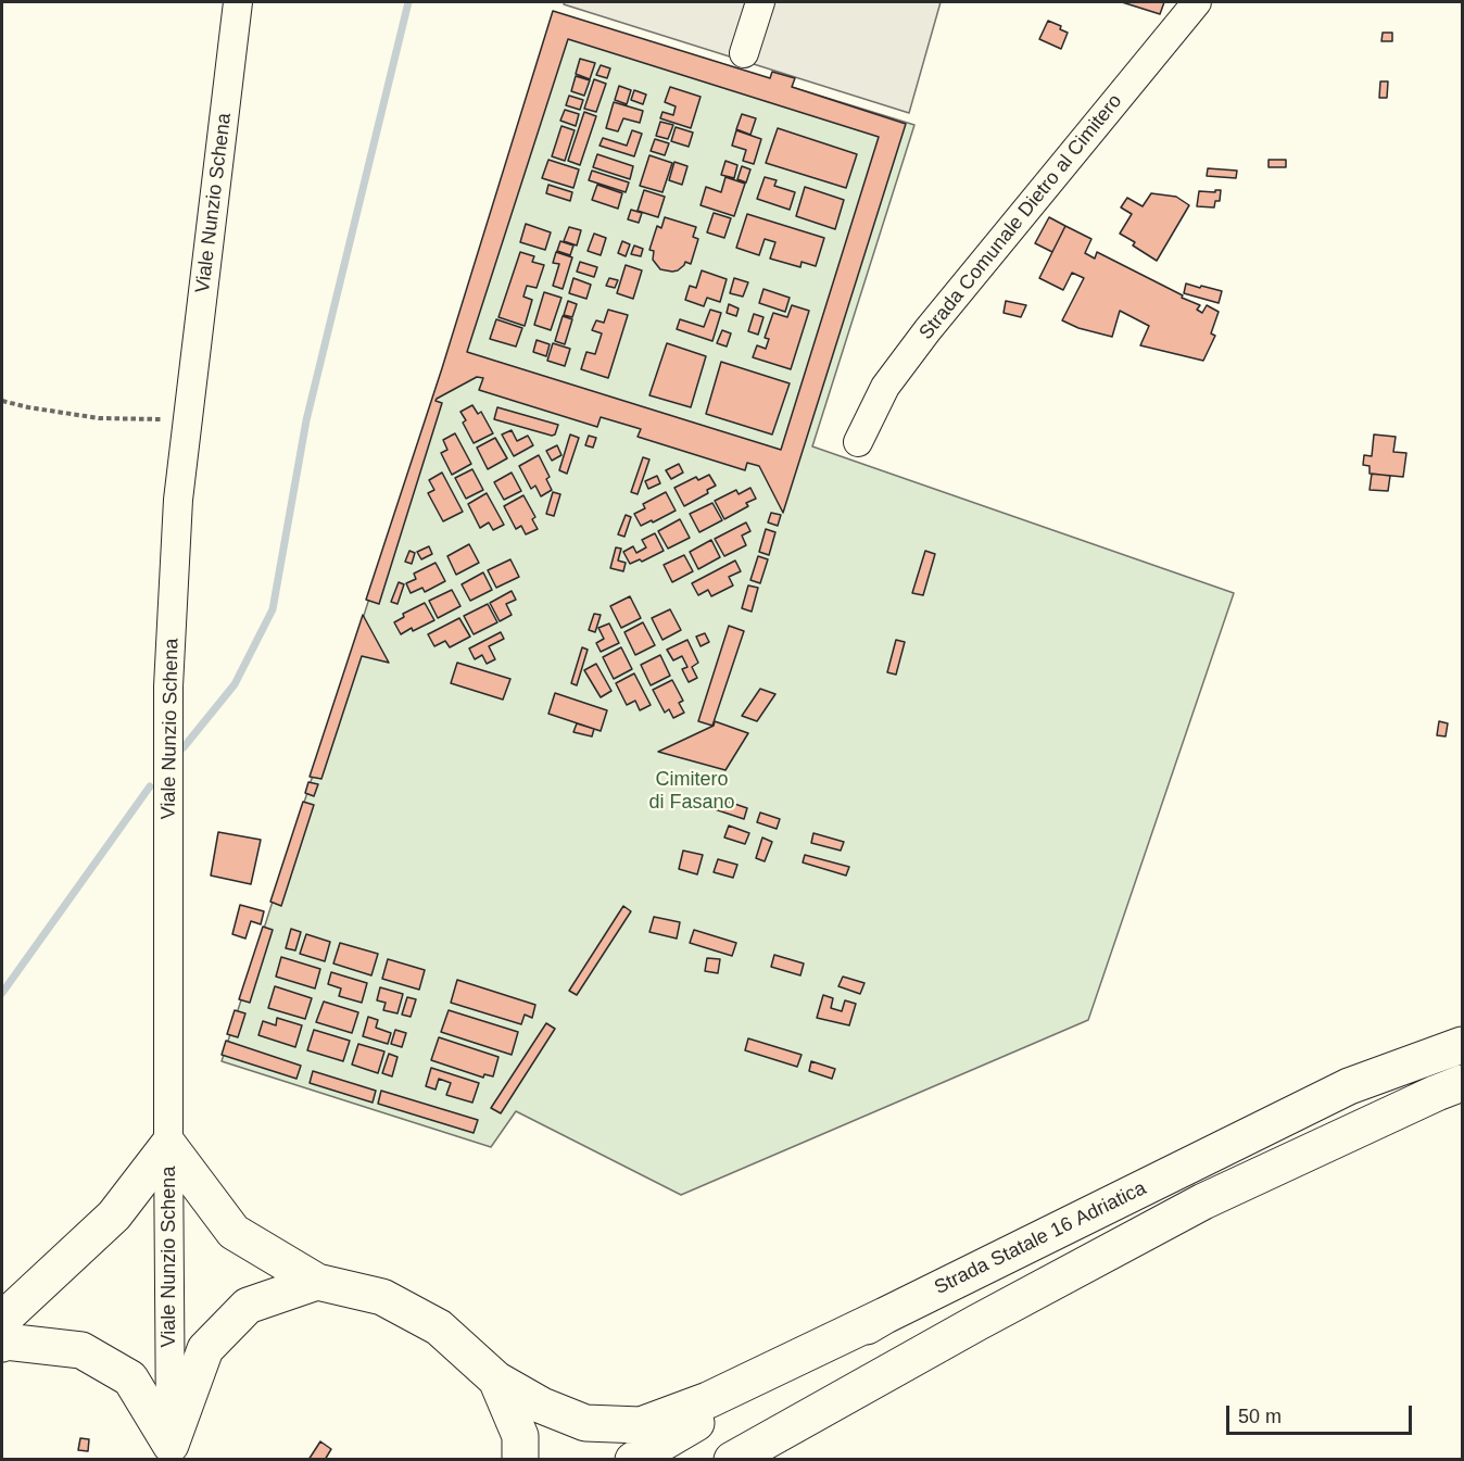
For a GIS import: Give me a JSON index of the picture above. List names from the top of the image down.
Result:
{
  "streets": {
    "highway": ["Strada Statale 16 Adriatica"],
    "street": ["Viale Nunzio Schena", "Strada Comunale Dietro al Cimitero"]
  },
  "parks": ["Cimitero di Fasano"],
  "scale_bar": "50 m"
}
